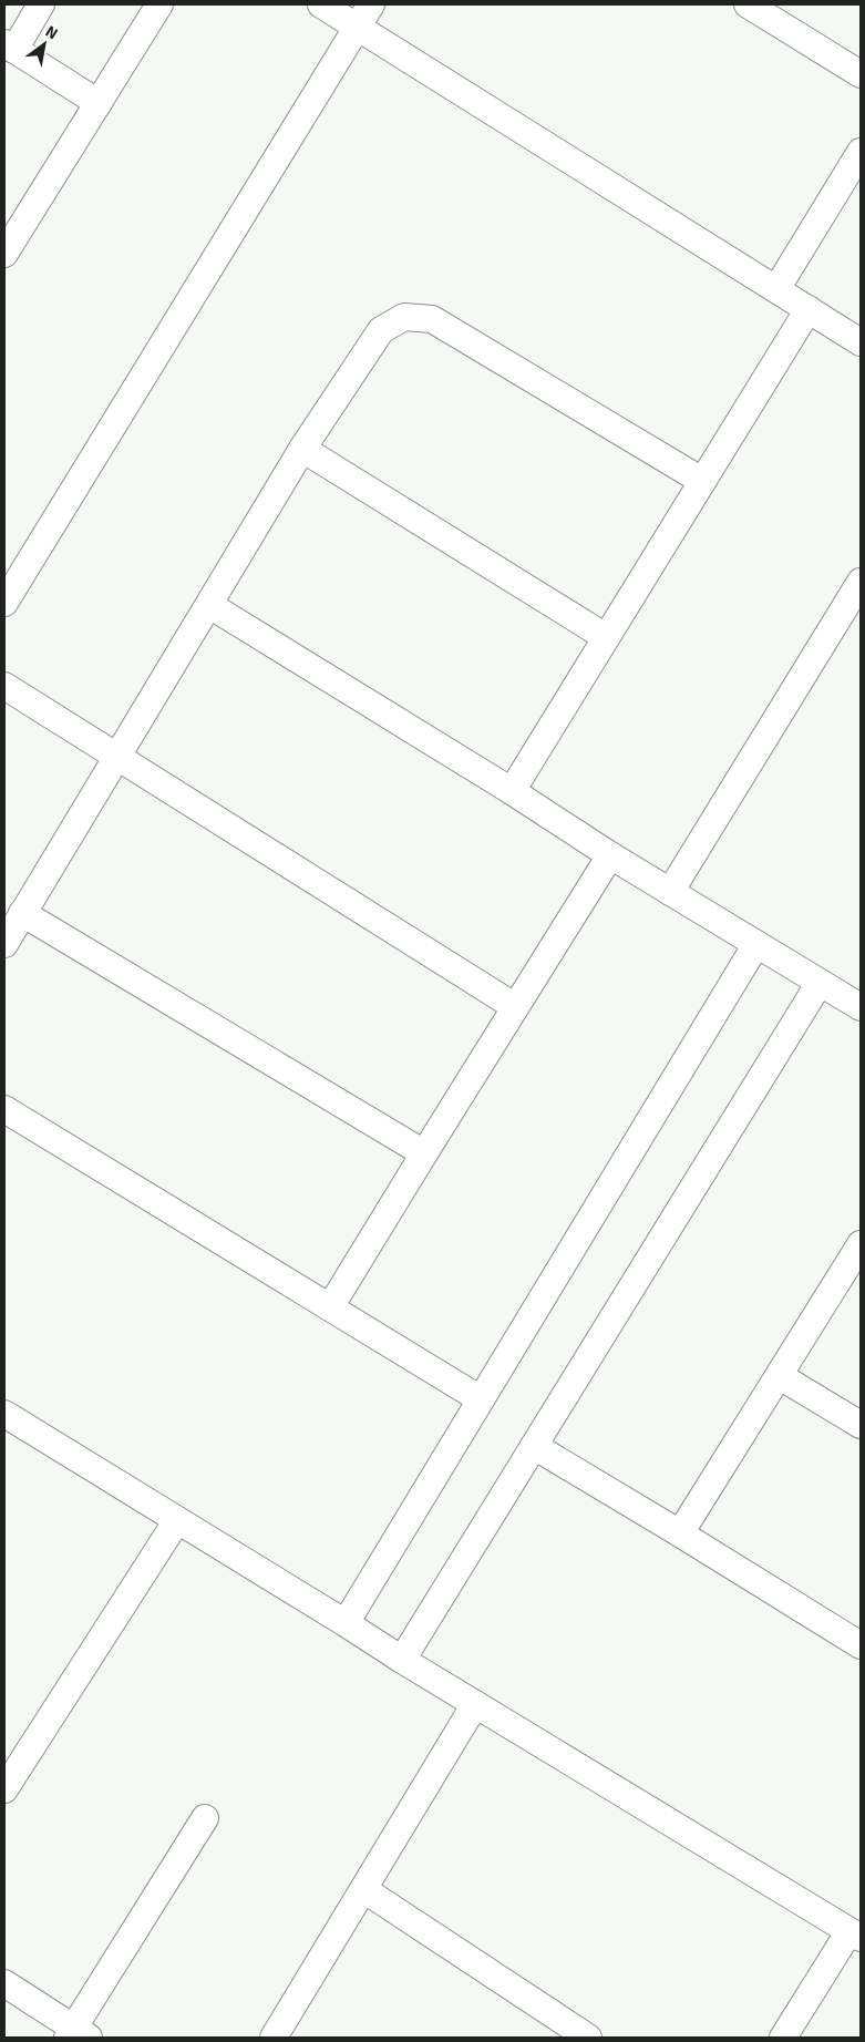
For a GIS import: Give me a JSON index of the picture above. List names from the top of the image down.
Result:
{
  "north": "top right"
}
